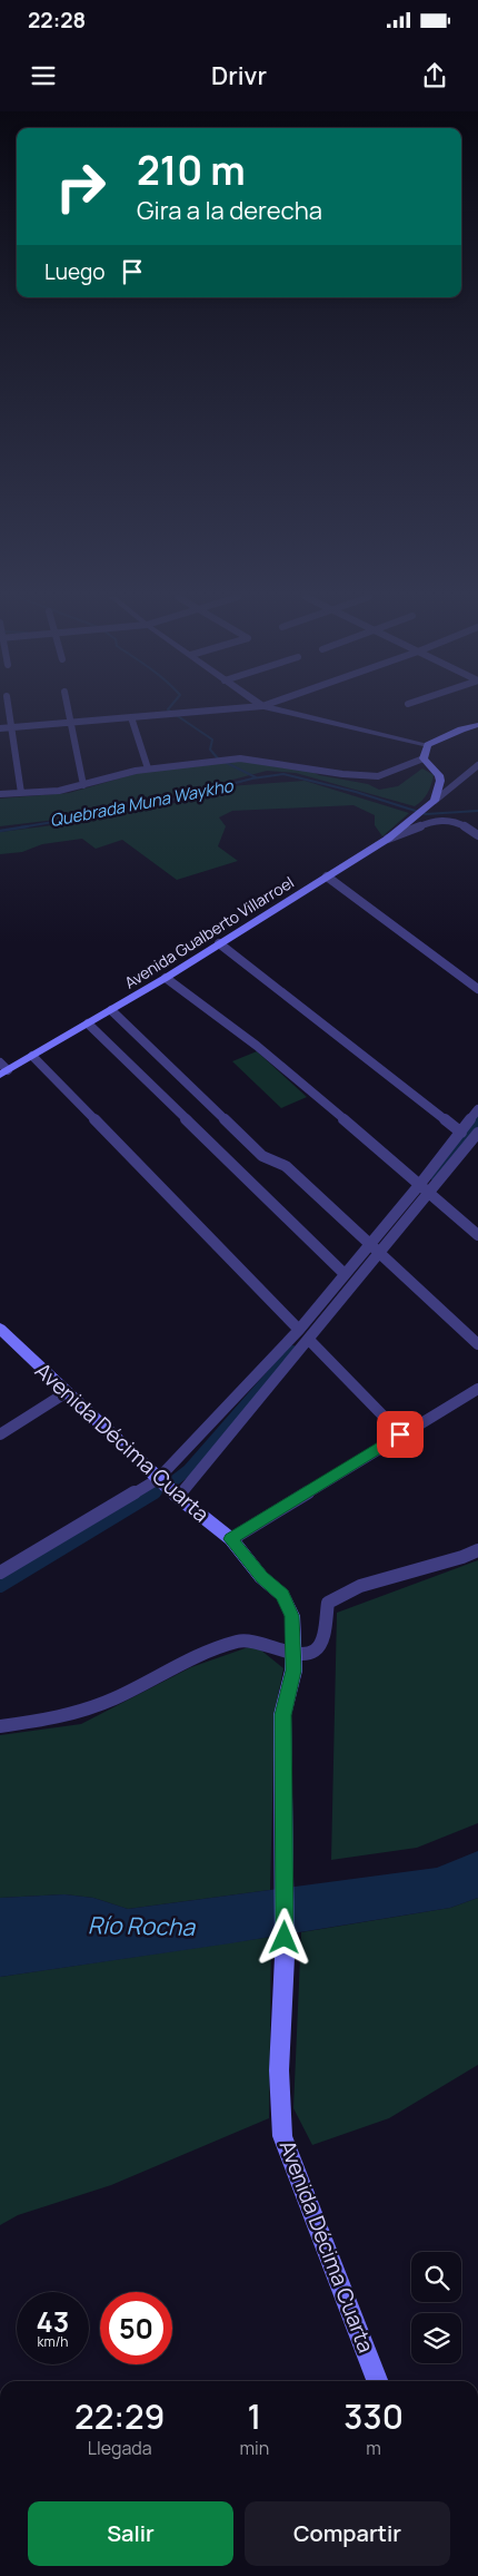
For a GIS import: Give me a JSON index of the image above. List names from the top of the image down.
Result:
{
  "streets": {
    "main road": ["Avenida Gualberto Villarroel", "Avenida Décima Cuarta"]
  },
  "water": ["Quebrada Muna Waykho", "Río Rocha"],
  "page": {
    "status": "22:28",
    "header": "Drivr",
    "turn": ["210 m", "Gira a la derecha"],
    "then": "Luego",
    "speed": "43 km/h",
    "limit": "50",
    "eta": [
      "22:29",
      "Llegada",
      "1",
      "min",
      "330",
      "m"
    ],
    "buttons": ["Salir", "Compartir"]
  }
}
